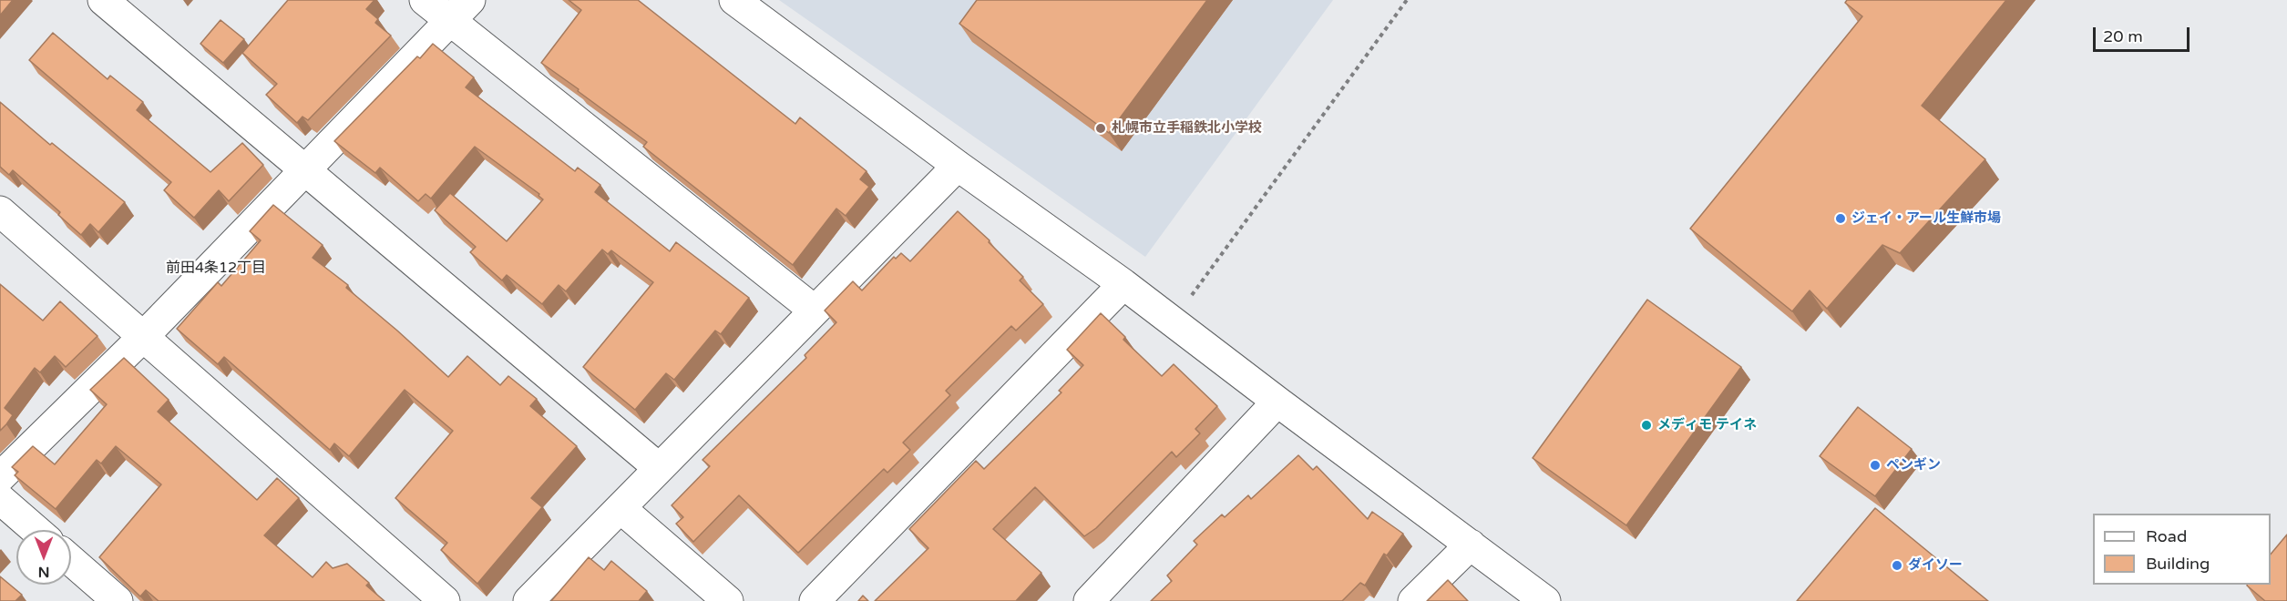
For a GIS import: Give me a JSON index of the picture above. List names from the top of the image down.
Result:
{
  "districts": ["前田4条12丁目"],
  "places": [
    "札幌市立手稲鉄北小学校",
    "ジェイ・アール生鮮市場",
    "メディモ テイネ",
    "ペンギン",
    "ダイソー"
  ],
  "legend": ["Road", "Building"],
  "scale_bar": "20 m",
  "north": "bottom"
}
